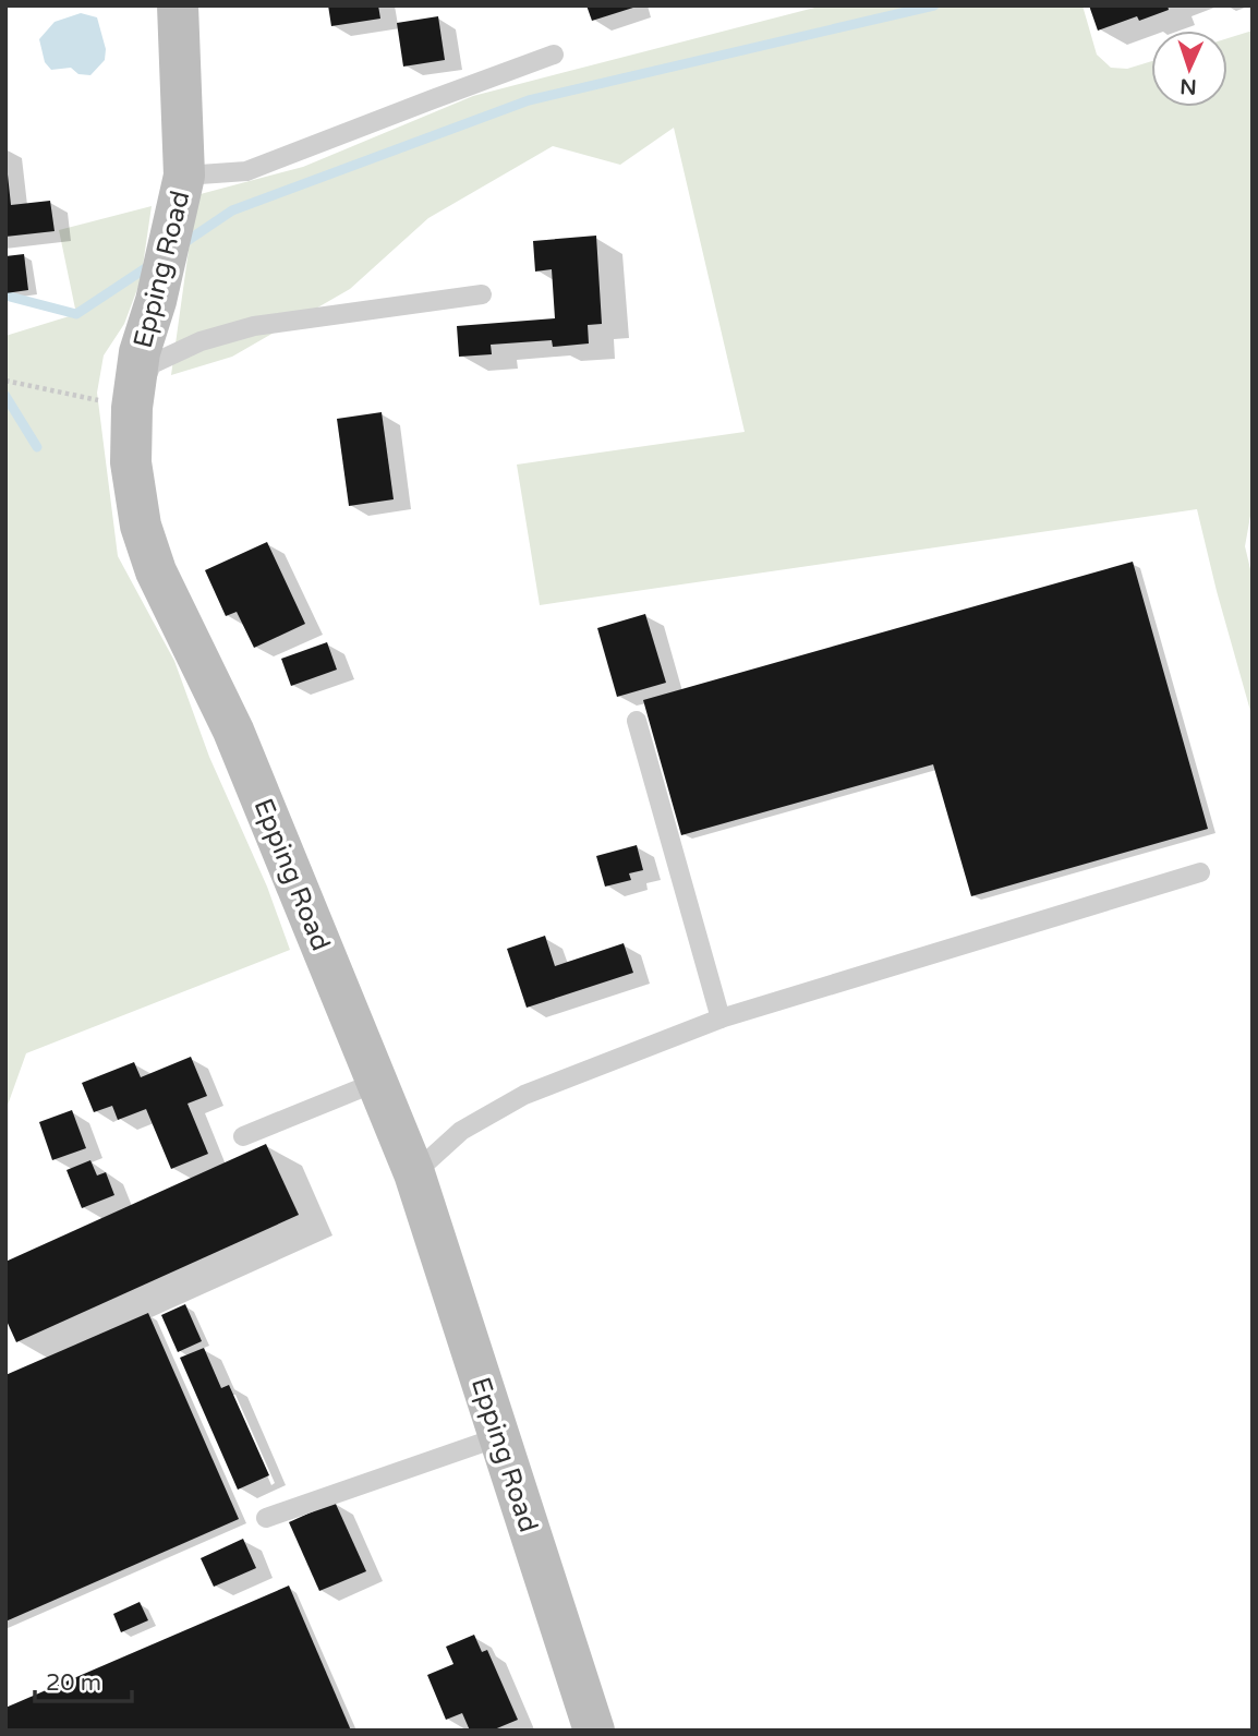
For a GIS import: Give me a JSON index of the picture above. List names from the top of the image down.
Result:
{
  "streets": {
    "main road": ["Epping Road"]
  },
  "scale_bar": "20 m",
  "north": "bottom"
}
